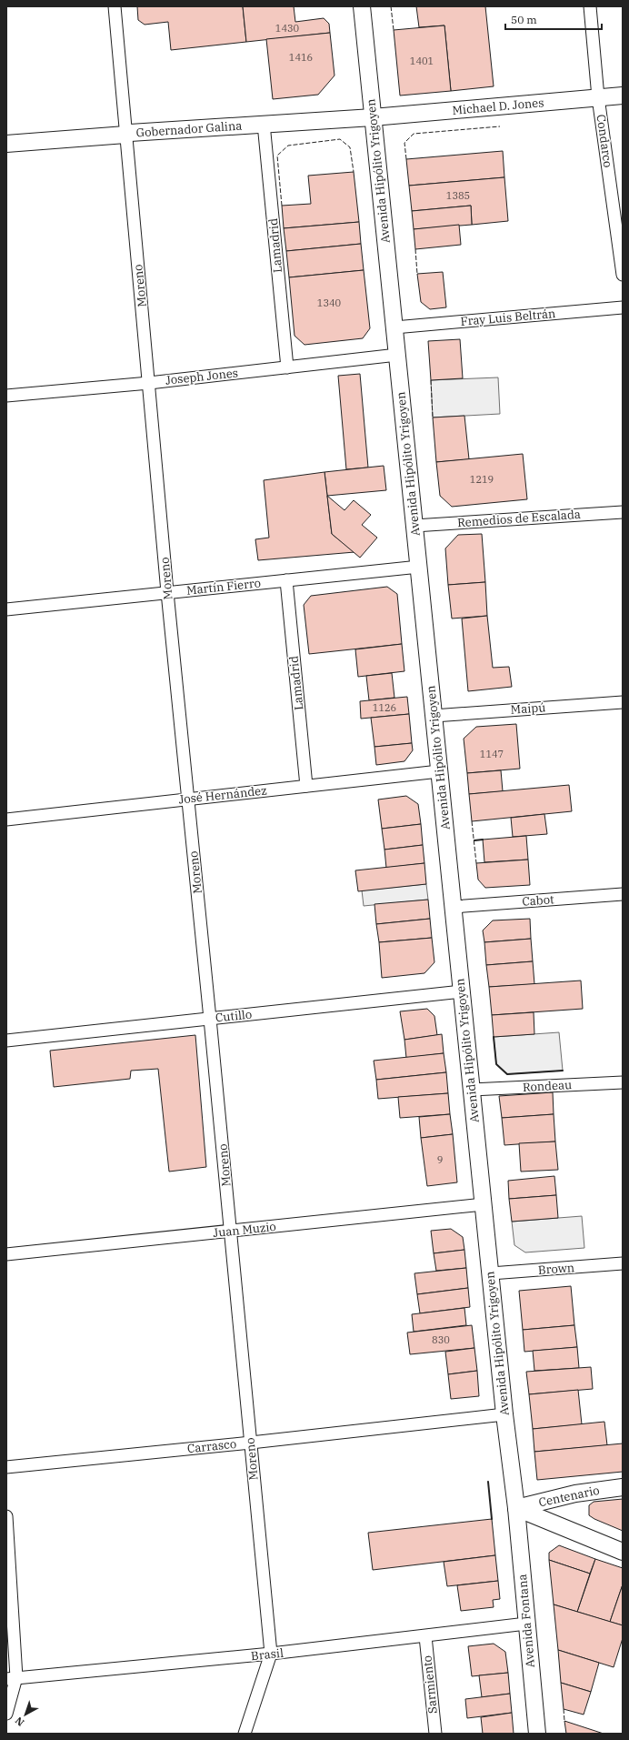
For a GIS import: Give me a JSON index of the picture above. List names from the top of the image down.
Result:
{
  "streets": {
    "main road": [
      "Michael D. Jones",
      "Gobernador Galina",
      "Avenida Hipólito Yrigoyen",
      "Centenario",
      "Avenida Fontana"
    ],
    "street": [
      "Condarco",
      "Lamadrid",
      "Moreno",
      "Fray Luis Beltrán",
      "Joseph Jones",
      "Remedios de Escalada",
      "Martín Fierro",
      "Maipú",
      "José Hernández",
      "Cabot",
      "Cutillo",
      "Rondeau",
      "Juan Muzio",
      "Brown",
      "Carrasco",
      "Brasil",
      "Sarmiento"
    ]
  },
  "crossings": [
    ["Michael D. Jones", "Gobernador Galina"],
    ["Michael D. Jones", "Condarco"],
    ["Michael D. Jones", "Avenida Hipólito Yrigoyen"],
    ["Gobernador Galina", "Avenida Hipólito Yrigoyen"],
    ["Gobernador Galina", "Lamadrid"],
    ["Gobernador Galina", "Moreno"],
    ["Avenida Hipólito Yrigoyen", "Fray Luis Beltrán"],
    ["Avenida Hipólito Yrigoyen", "Joseph Jones"],
    ["Avenida Hipólito Yrigoyen", "Remedios de Escalada"],
    ["Avenida Hipólito Yrigoyen", "Martín Fierro"],
    ["Avenida Hipólito Yrigoyen", "Maipú"],
    ["Avenida Hipólito Yrigoyen", "José Hernández"],
    ["Avenida Hipólito Yrigoyen", "Cabot"],
    ["Avenida Hipólito Yrigoyen", "Cutillo"],
    ["Avenida Hipólito Yrigoyen", "Rondeau"],
    ["Avenida Hipólito Yrigoyen", "Juan Muzio"],
    ["Avenida Hipólito Yrigoyen", "Brown"],
    ["Avenida Hipólito Yrigoyen", "Carrasco"],
    ["Avenida Hipólito Yrigoyen", "Centenario"],
    ["Avenida Hipólito Yrigoyen", "Avenida Fontana"],
    ["Lamadrid", "Joseph Jones"],
    ["Lamadrid", "Martín Fierro"],
    ["Lamadrid", "José Hernández"],
    ["Moreno", "Joseph Jones"],
    ["Moreno", "Martín Fierro"],
    ["Moreno", "José Hernández"],
    ["Moreno", "Cutillo"],
    ["Moreno", "Juan Muzio"],
    ["Moreno", "Carrasco"],
    ["Moreno", "Brasil"],
    ["Centenario", "Avenida Fontana"],
    ["Avenida Fontana", "Brasil"],
    ["Brasil", "Sarmiento"]
  ],
  "house_numbers": [
    "1430",
    "1416",
    "1401",
    "1385",
    "1340",
    "1219",
    "1126",
    "1147",
    "9",
    "830"
  ],
  "scale_bar": "50 m",
  "north": "bottom left"
}
